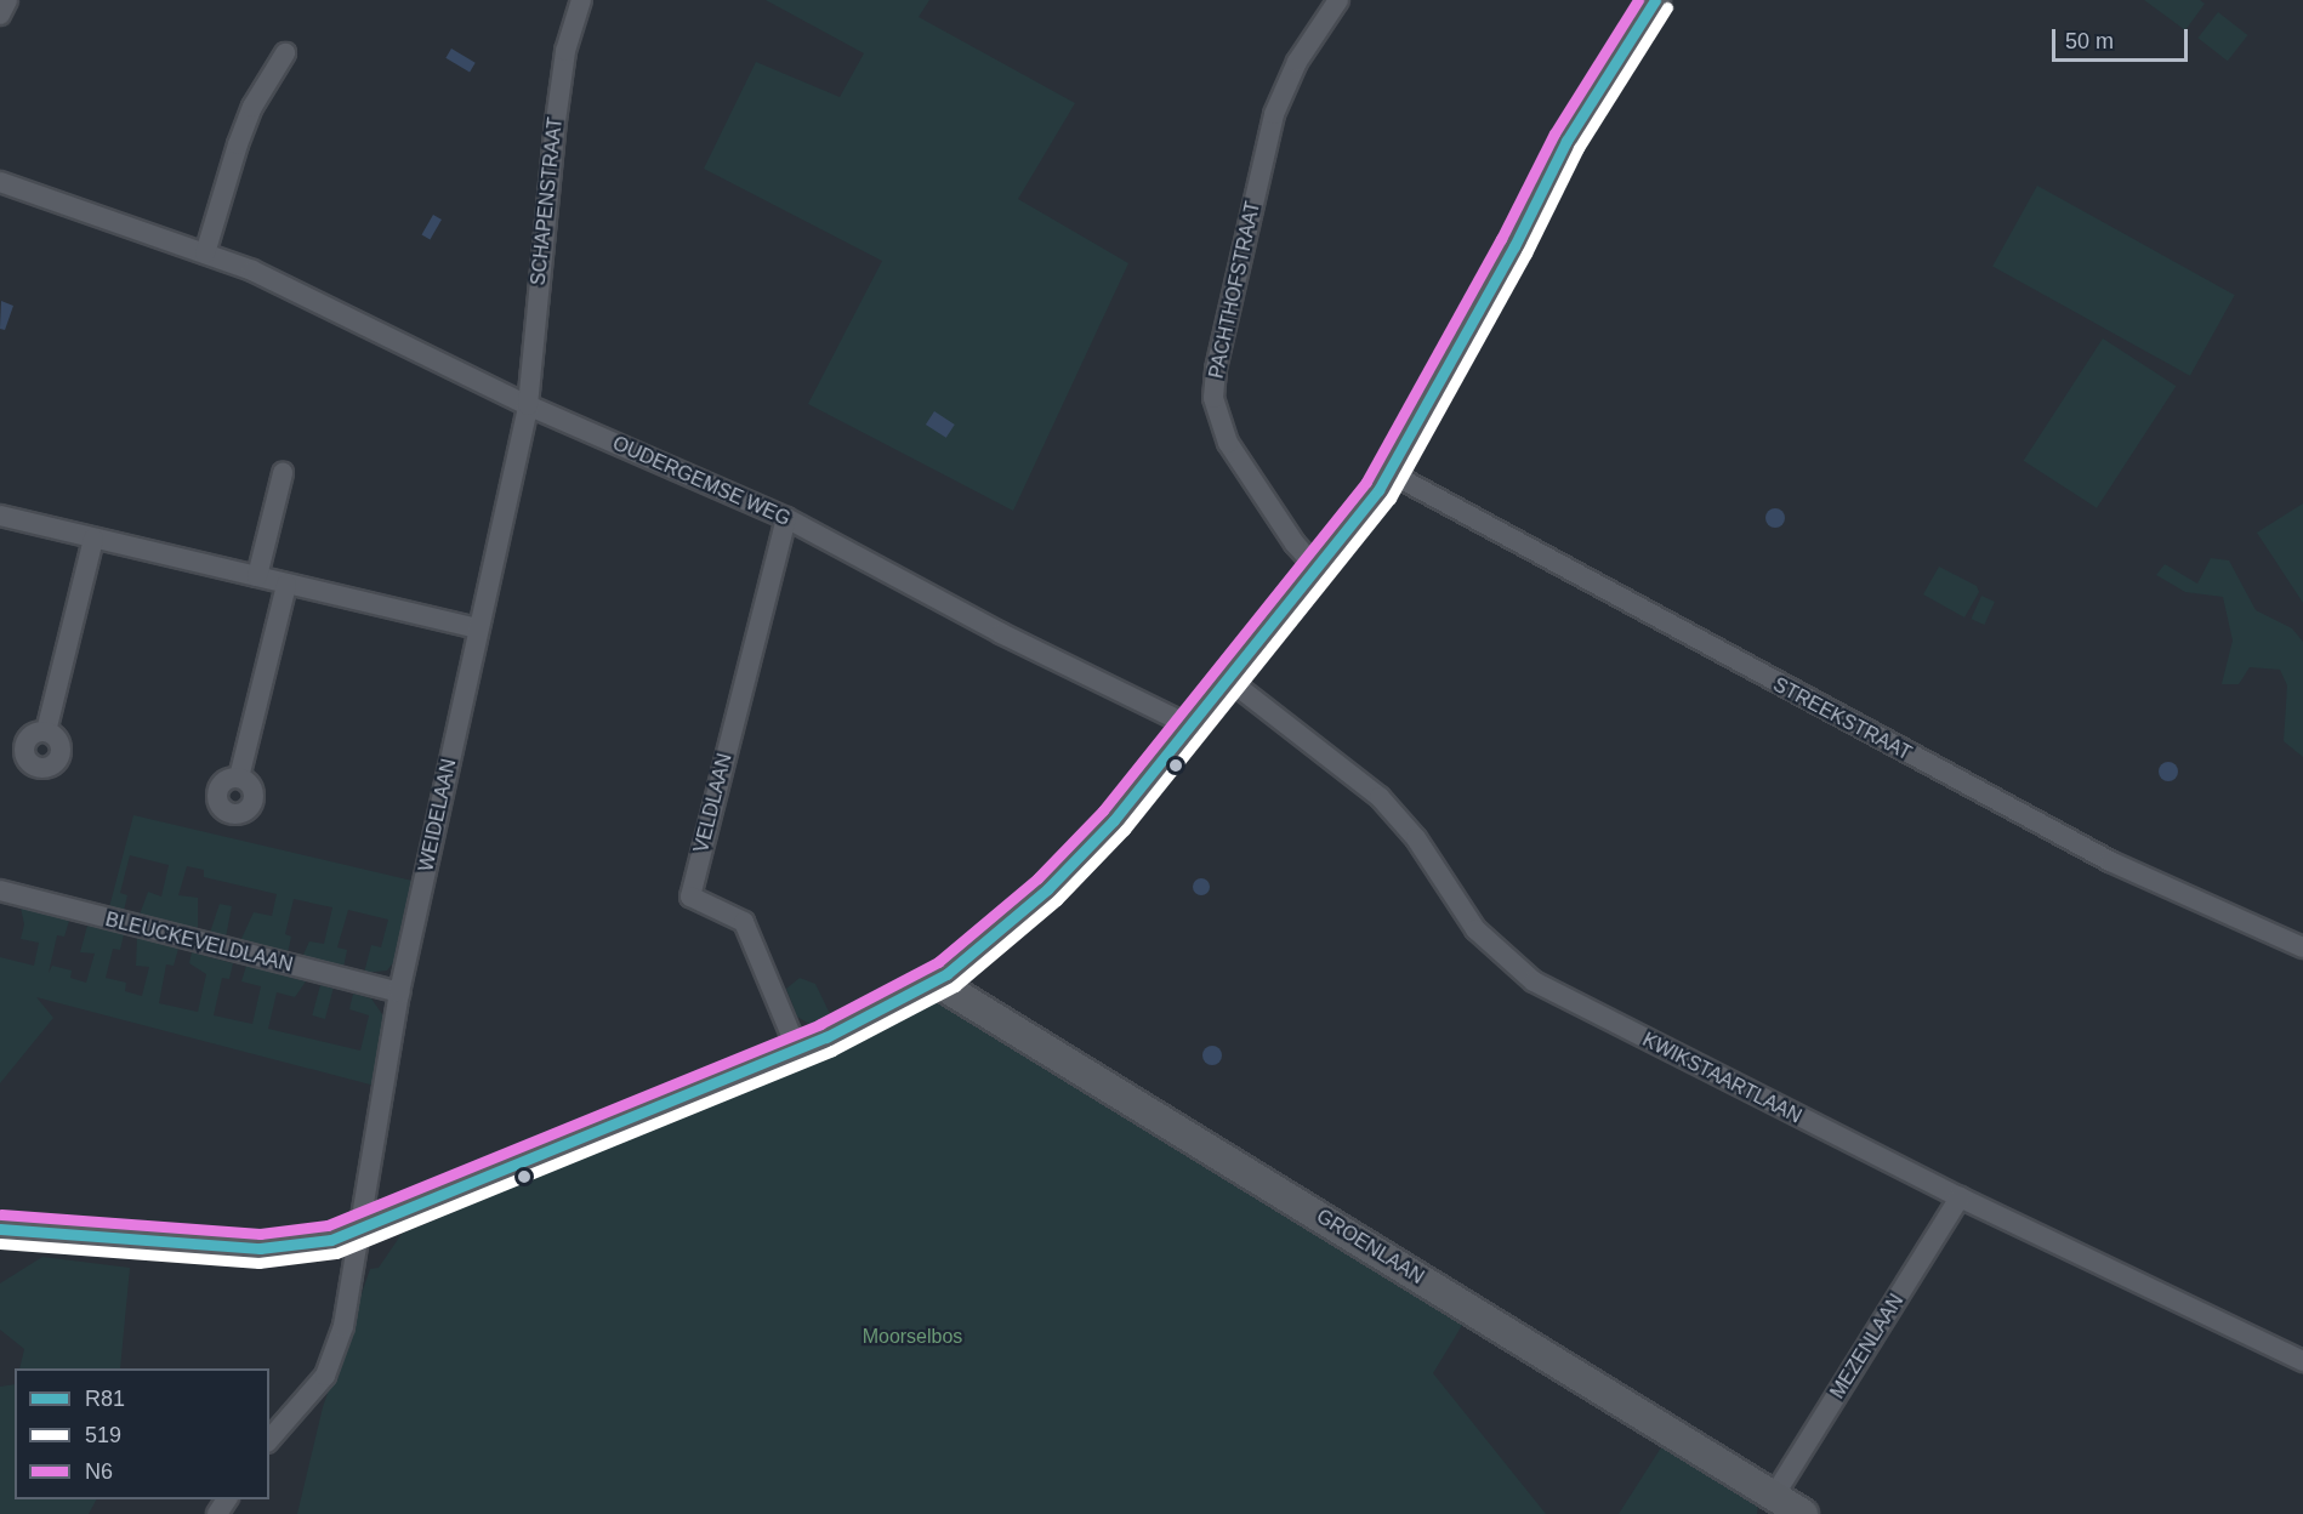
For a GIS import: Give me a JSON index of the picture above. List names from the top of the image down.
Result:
{
  "streets": {
    "street": [
      "SCHAPENSTRAAT",
      "PACHTHOFSTRAAT",
      "OUDERGEMSE WEG",
      "STREEKSTRAAT",
      "VELDLAAN",
      "WEIDELAAN",
      "BLEUCKEVELDLAAN",
      "KWIKSTAARTLAAN",
      "GROENLAAN",
      "MEZENLAAN"
    ]
  },
  "crossings": [
    ["SCHAPENSTRAAT", "OUDERGEMSE WEG"],
    ["SCHAPENSTRAAT", "WEIDELAAN"],
    ["OUDERGEMSE WEG", "VELDLAAN"],
    ["OUDERGEMSE WEG", "WEIDELAAN"],
    ["WEIDELAAN", "BLEUCKEVELDLAAN"],
    ["KWIKSTAARTLAAN", "MEZENLAAN"],
    ["GROENLAAN", "MEZENLAAN"]
  ],
  "parks": ["Moorselbos"],
  "lines": ["transit line R81", "transit line N6", "transit line 519"],
  "legend": ["R81", "519", "N6"],
  "scale_bar": "50 m"
}
